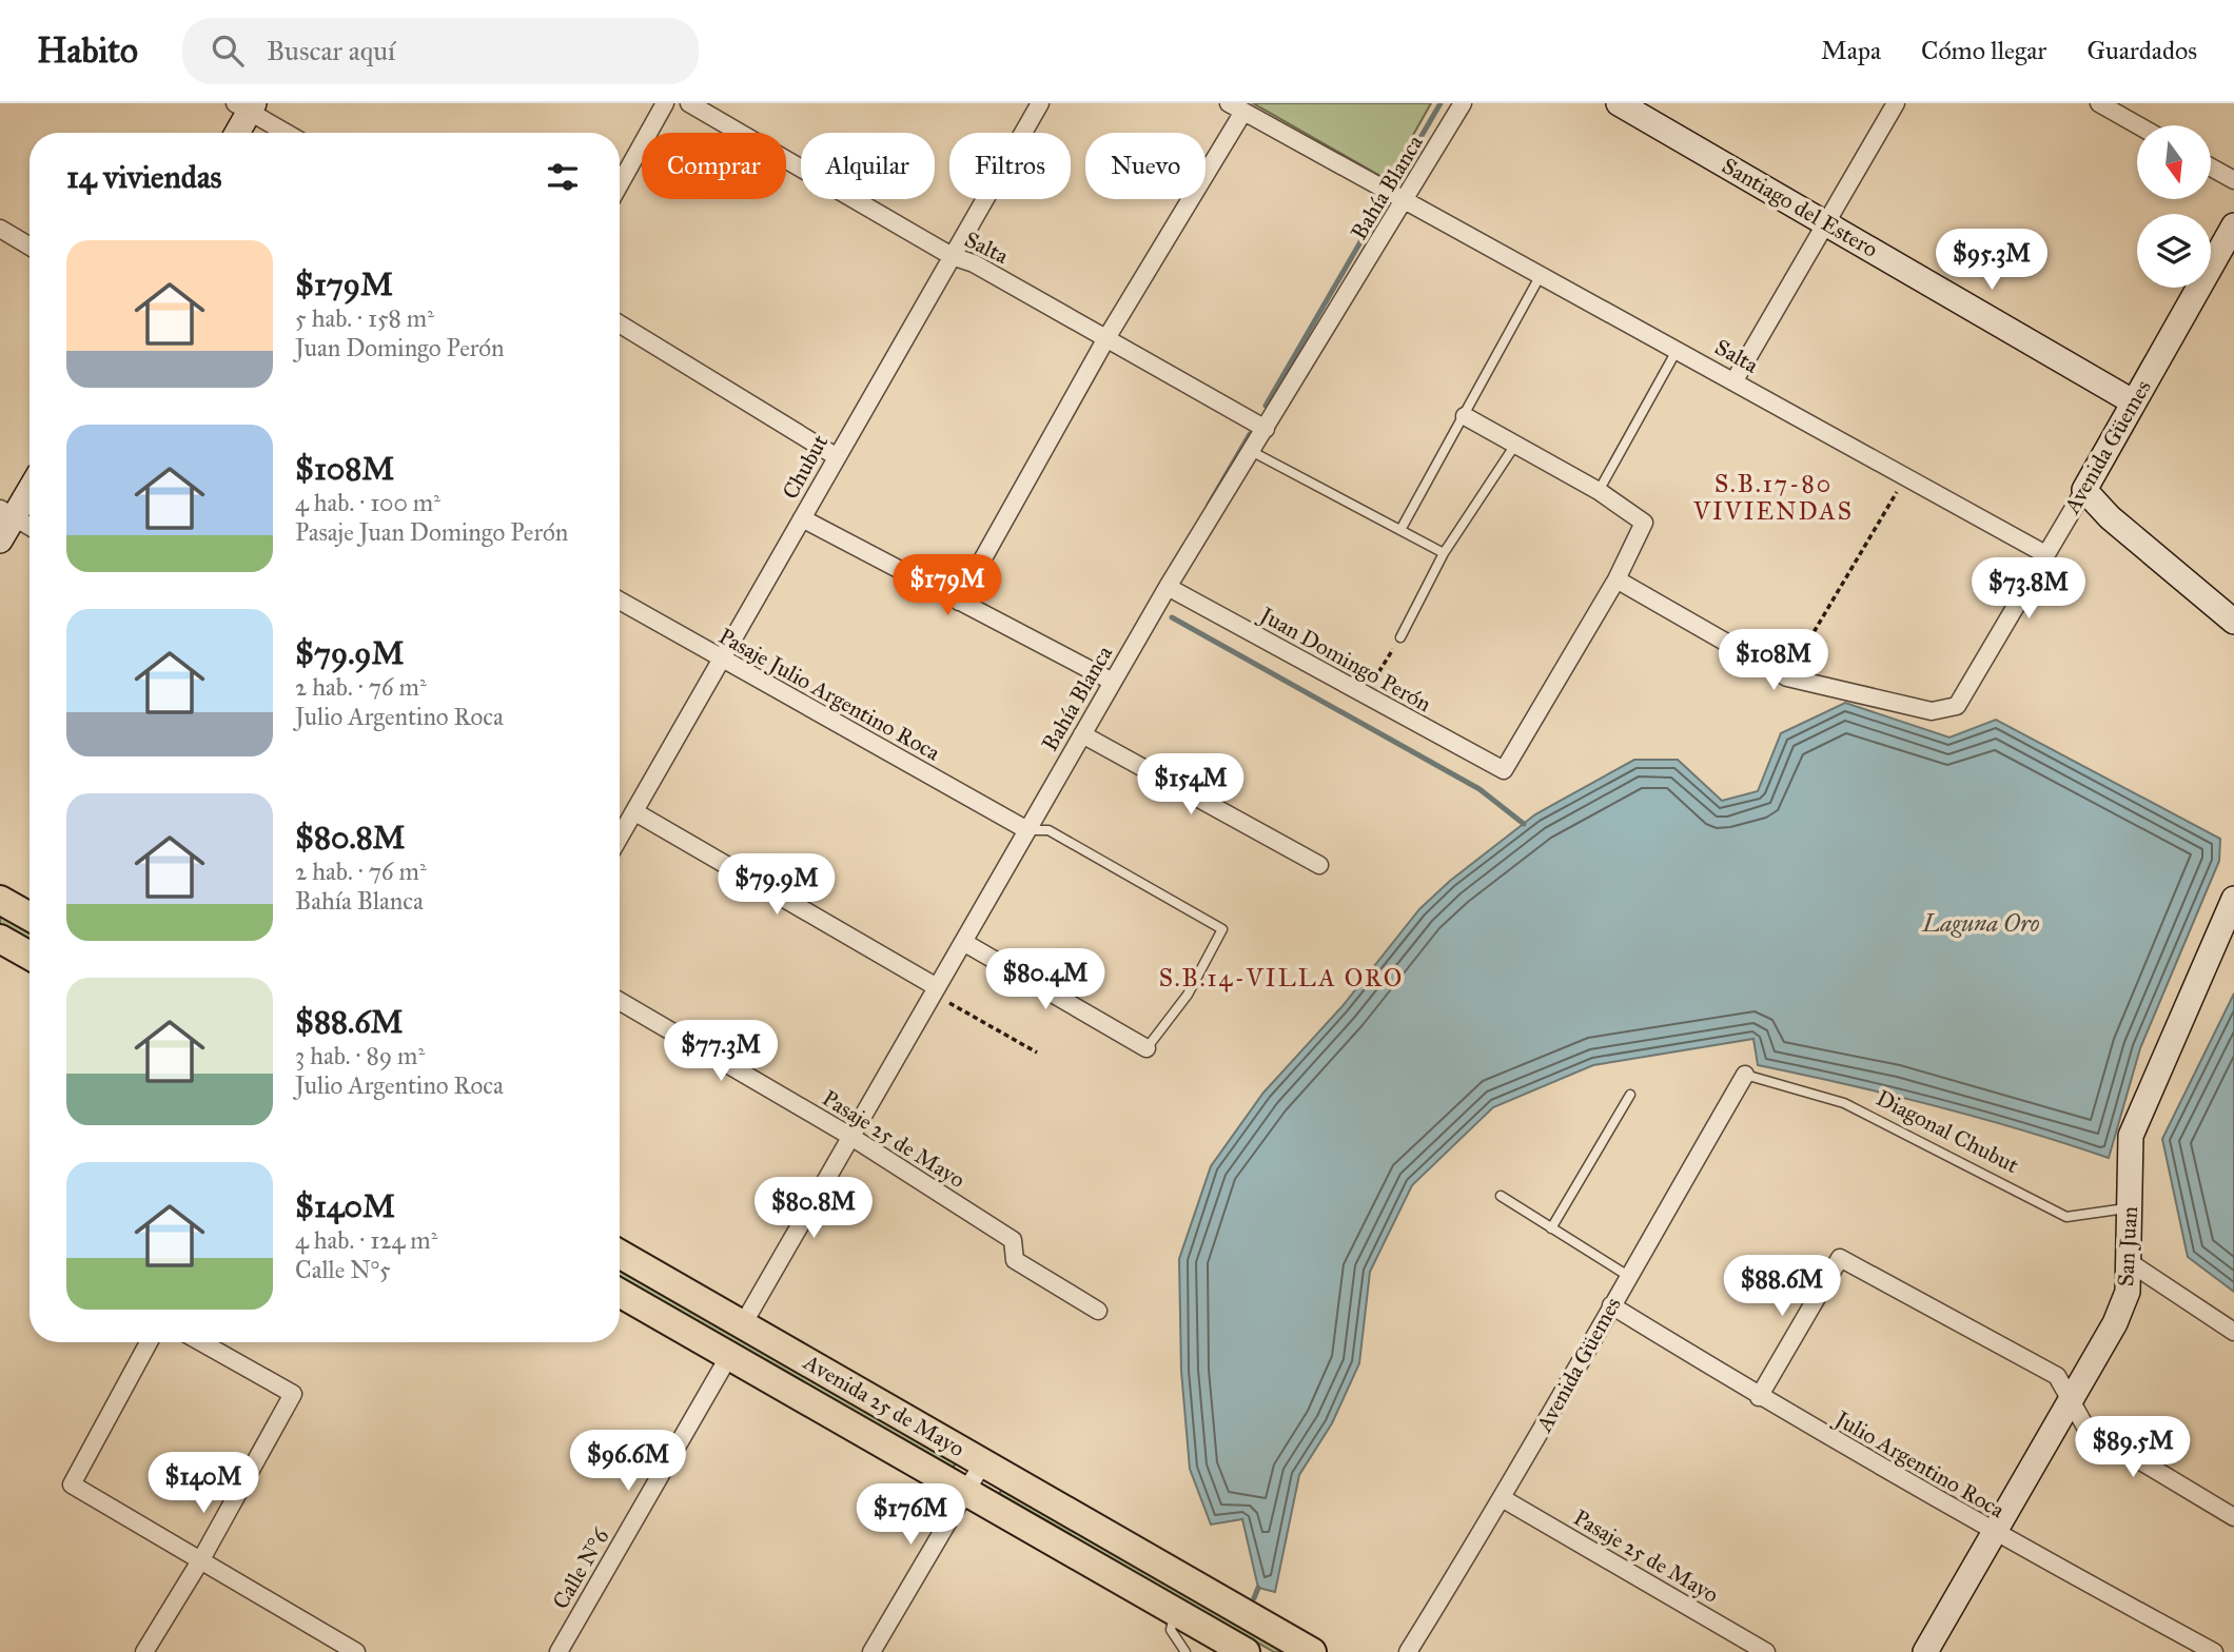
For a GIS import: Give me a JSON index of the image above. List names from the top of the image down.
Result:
{
  "streets": {
    "main road": ["Avenida 25 de Mayo"],
    "street": [
      "Bahía Blanca",
      "Santiago del Estero",
      "Salta",
      "Avenida Güemes",
      "Chubut",
      "Juan Domingo Perón",
      "Pasaje Julio Argentino Roca",
      "Pasaje 25 de Mayo",
      "San Juan",
      "Julio Argentino Roca",
      "Calle N°6"
    ],
    "lane": ["Diagonal Chubut"]
  },
  "crossings": [
    ["Bahía Blanca", "Salta"],
    ["Bahía Blanca", "Juan Domingo Perón"],
    ["Bahía Blanca", "Pasaje Julio Argentino Roca"],
    ["Bahía Blanca", "Pasaje 25 de Mayo"],
    ["Bahía Blanca", "Avenida 25 de Mayo"],
    ["Santiago del Estero", "Avenida Güemes"],
    ["Salta", "Avenida Güemes"],
    ["Salta", "Chubut"],
    ["Avenida Güemes", "Diagonal Chubut"],
    ["Avenida Güemes", "Pasaje 25 de Mayo"],
    ["Avenida Güemes", "Julio Argentino Roca"],
    ["Chubut", "Pasaje Julio Argentino Roca"],
    ["Diagonal Chubut", "San Juan"],
    ["San Juan", "Julio Argentino Roca"],
    ["Avenida 25 de Mayo", "Calle N°6"]
  ],
  "districts": ["S.B.17-80 VIVIENDAS", "S.B.14-VILLA ORO"],
  "water": ["Laguna Oro"],
  "north": "bottom",
  "page": {
    "header": "Habito",
    "search": "Buscar aquí",
    "nav": ["Mapa", "Cómo llegar", "Guardados"],
    "chip": [
      "Comprar",
      "Alquilar",
      "Filtros",
      "Nuevo"
    ],
    "heading": "14 viviendas",
    "list": [
      {
        "name": "$179M",
        "note": "5 hab. · 158 m² · Juan Domingo Perón"
      },
      {
        "name": "$108M",
        "note": "4 hab. · 100 m² · Pasaje Juan Domingo Perón"
      },
      {
        "name": "$79.9M",
        "note": "2 hab. · 76 m² · Julio Argentino Roca"
      },
      {
        "name": "$80.8M",
        "note": "2 hab. · 76 m² · Bahía Blanca"
      },
      {
        "name": "$88.6M",
        "note": "3 hab. · 89 m² · Julio Argentino Roca"
      },
      {
        "name": "$140M",
        "note": "4 hab. · 124 m² · Calle N°5"
      }
    ],
    "price": [
      "$95.3M",
      "$179M",
      "$73.8M",
      "$108M",
      "$154M",
      "$79.9M",
      "$80.4M",
      "$77.3M",
      "$80.8M",
      "$88.6M",
      "$89.5M",
      "$96.6M",
      "$140M",
      "$176M"
    ]
  }
}
